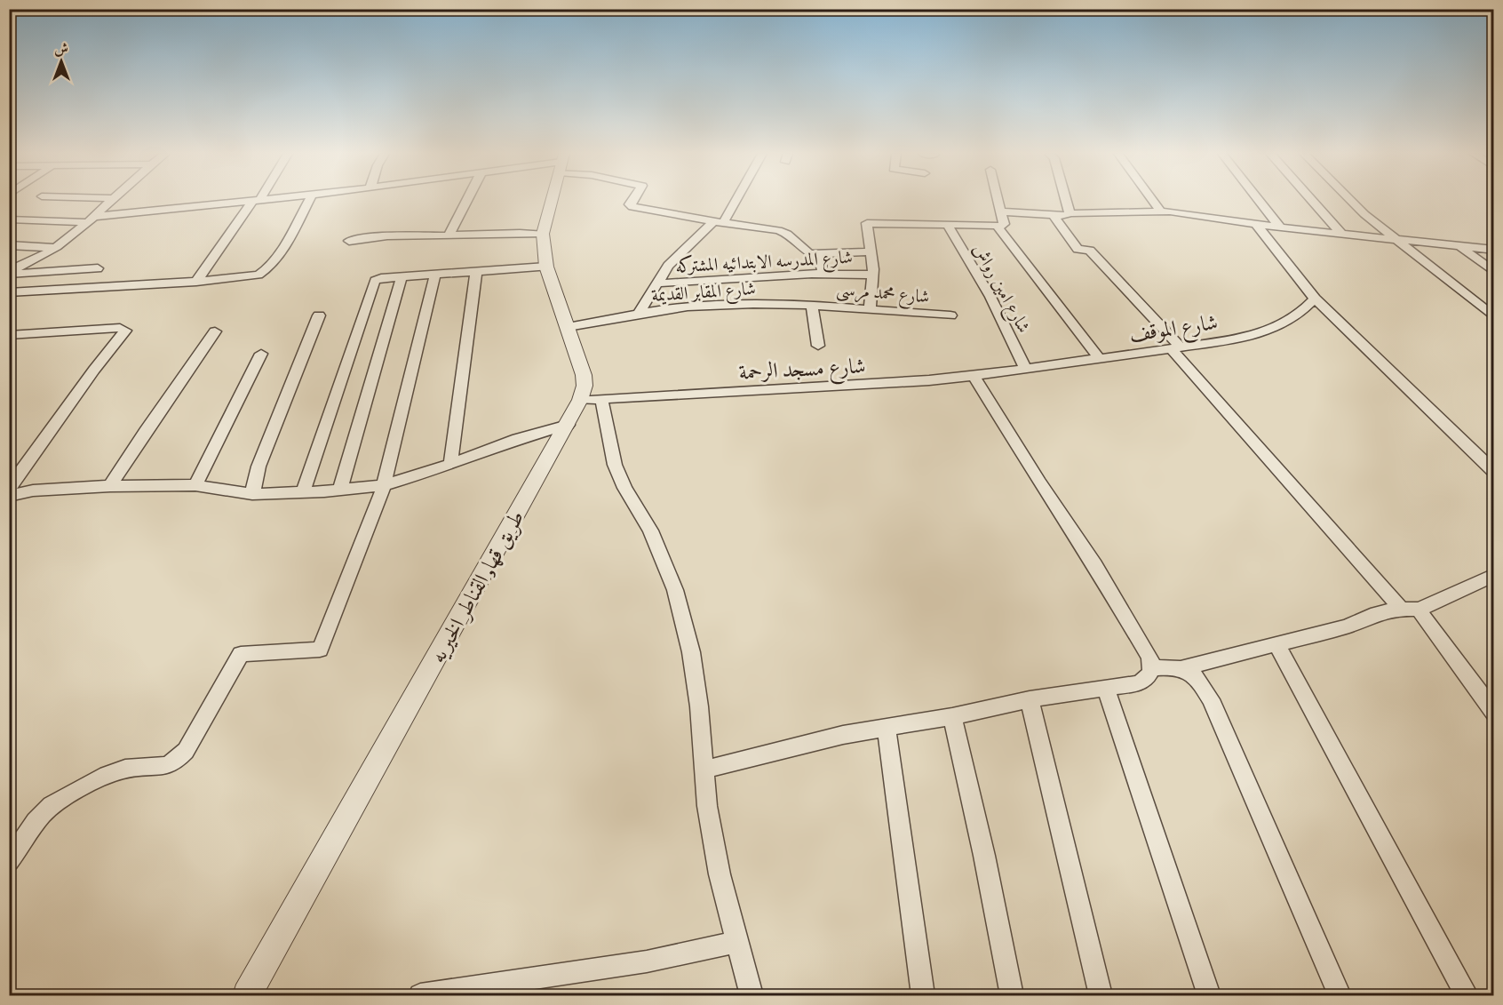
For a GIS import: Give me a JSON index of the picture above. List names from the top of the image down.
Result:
{
  "streets": {
    "street": [
      "شارع المدرسه الابتدائيه المشتركه",
      "شارع امين رواش",
      "شارع المقابر القديمة",
      "شارع محمد مرسى",
      "شارع الموقف",
      "شارع مسجد الرحمة",
      "طريق قها, القناطر الخيريه"
    ]
  },
  "crossings": [
    ["شارع امين رواش", "شارع الموقف"],
    ["شارع امين رواش", "شارع مسجد الرحمة"],
    ["شارع المقابر القديمة", "شارع محمد مرسى"],
    ["شارع المقابر القديمة", "طريق قها, القناطر الخيريه"],
    ["شارع الموقف", "شارع مسجد الرحمة"],
    ["شارع مسجد الرحمة", "طريق قها, القناطر الخيريه"]
  ],
  "north": "top"
}
